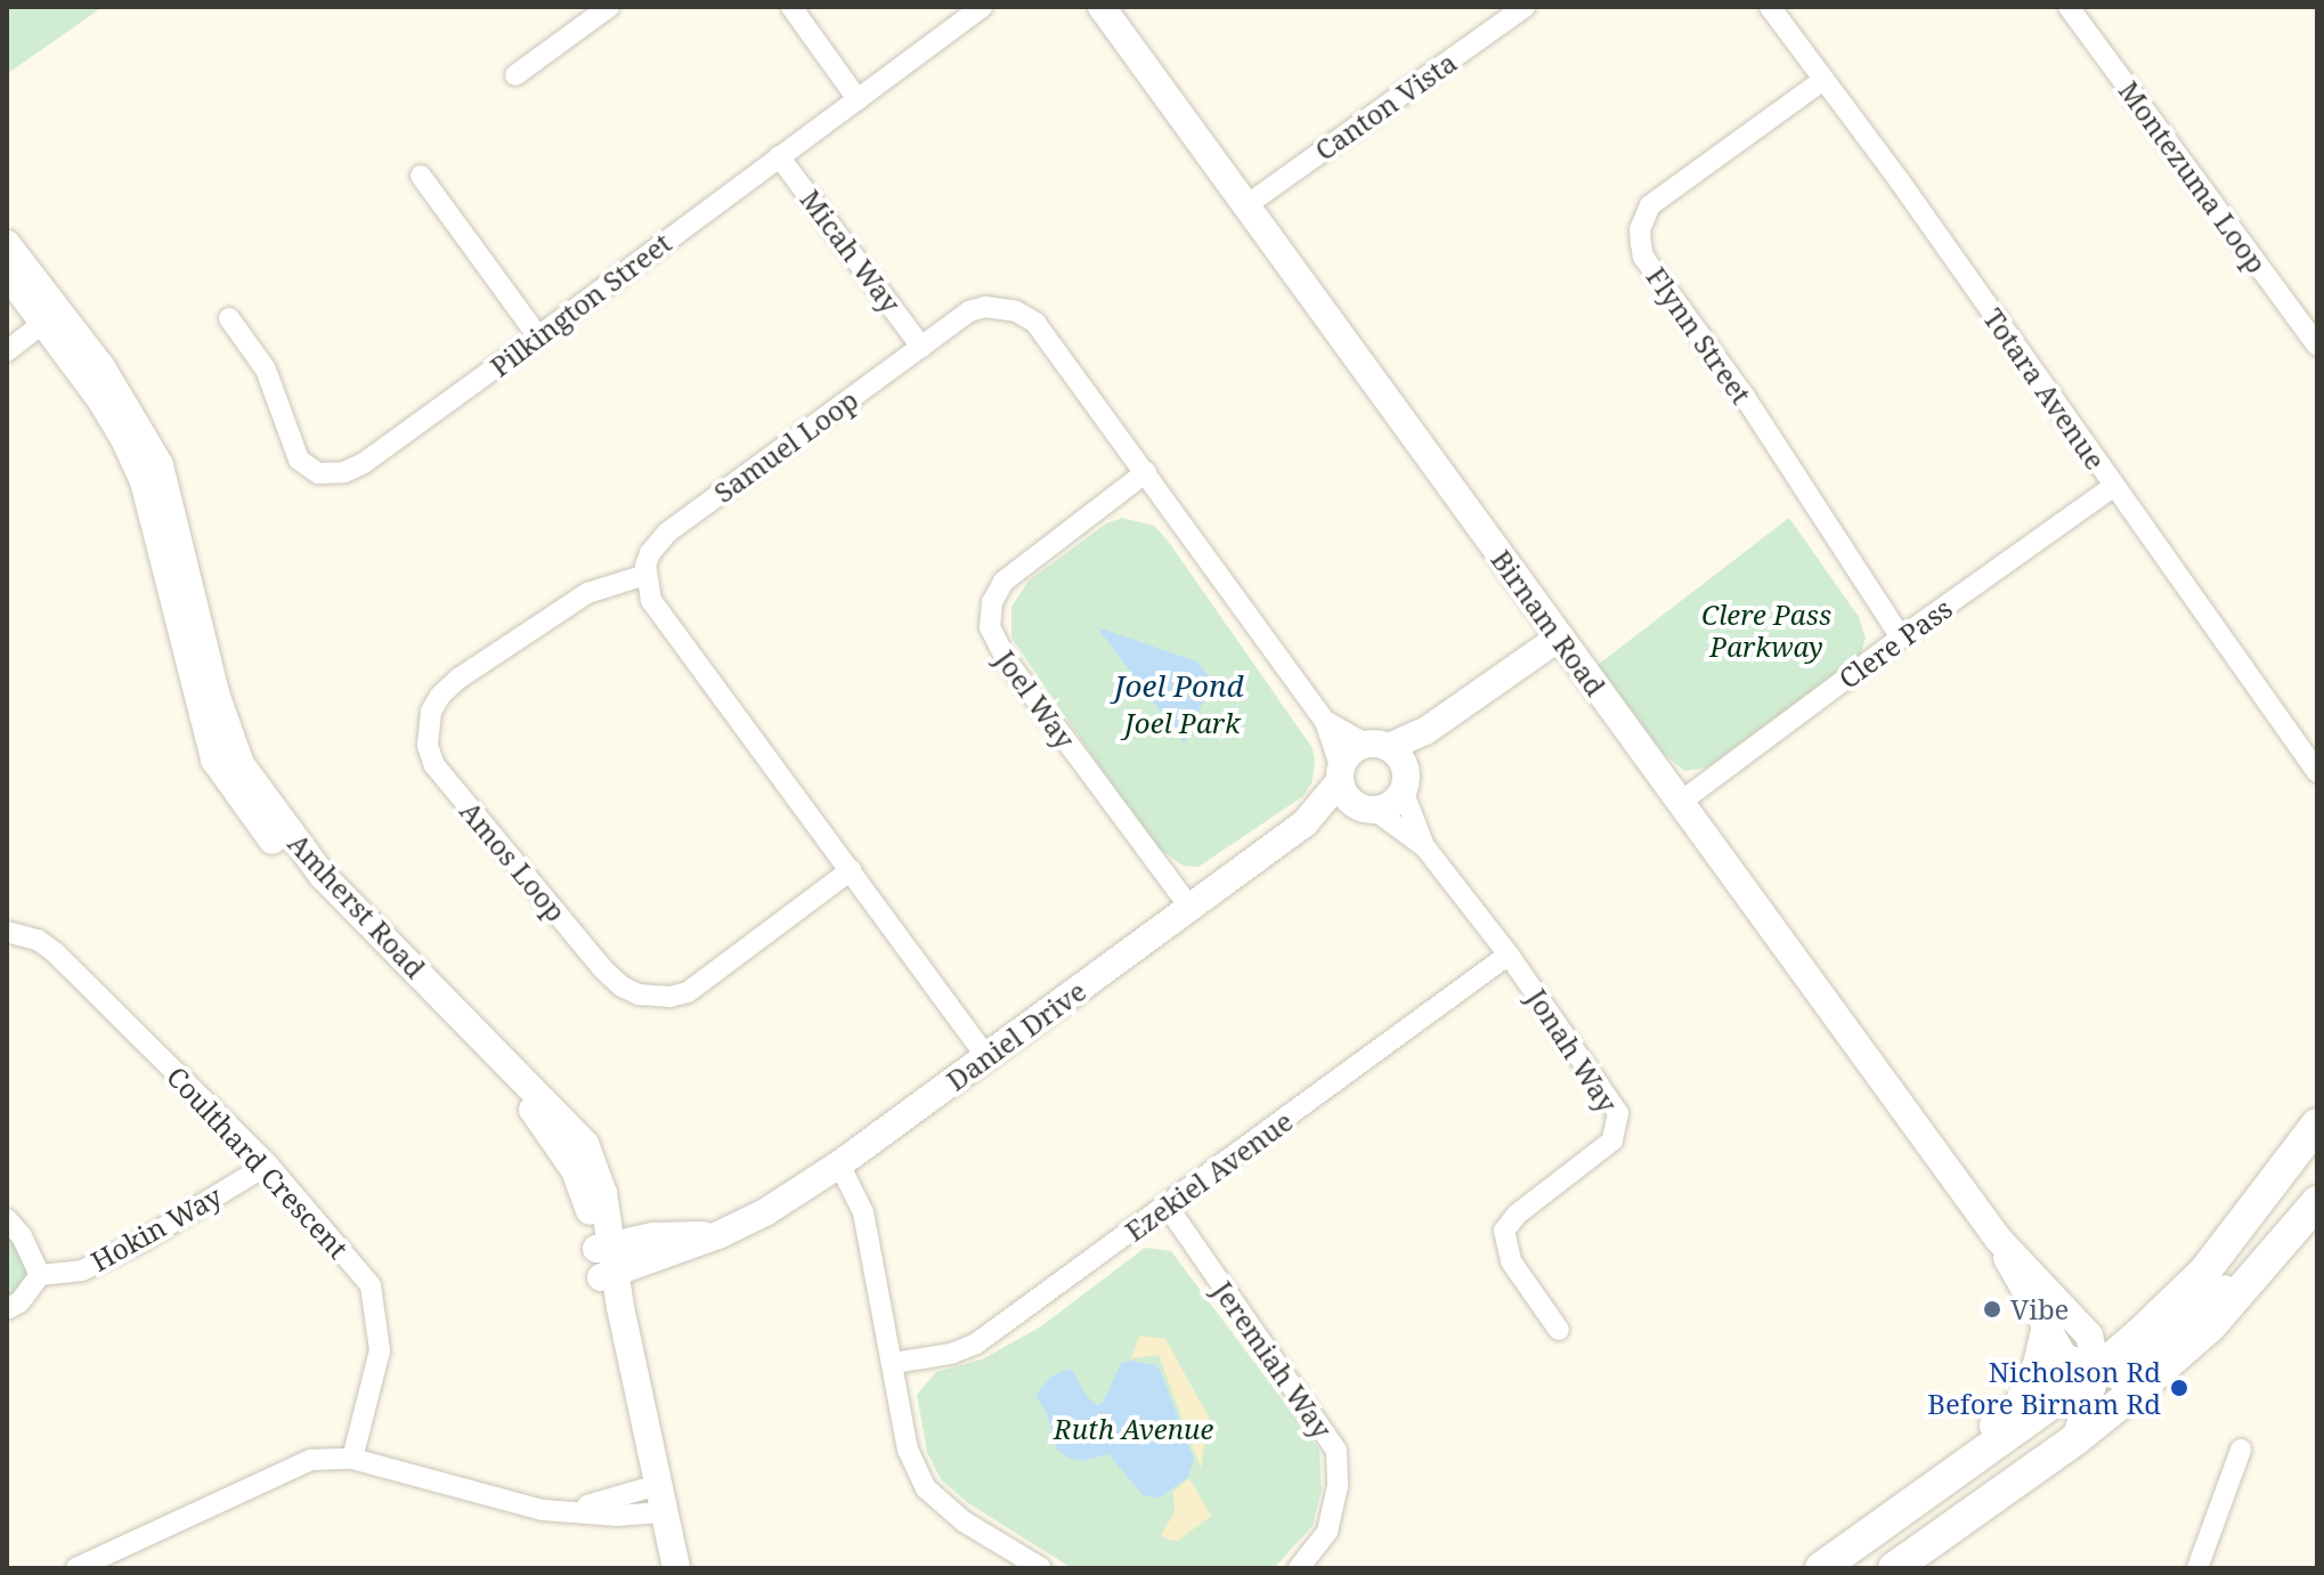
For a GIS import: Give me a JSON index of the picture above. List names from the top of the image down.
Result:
{
  "streets": {
    "street": [
      "Canton Vista",
      "Montezuma Loop",
      "Micah Way",
      "Pilkington Street",
      "Flynn Street",
      "Totara Avenue",
      "Samuel Loop",
      "Birnam Road",
      "Clere Pass",
      "Joel Way",
      "Amos Loop",
      "Amherst Road",
      "Daniel Drive",
      "Jonah Way",
      "Coulthard Crescent",
      "Ezekiel Avenue",
      "Hokin Way",
      "Jeremiah Way"
    ]
  },
  "crossings": [
    ["Canton Vista", "Birnam Road"],
    ["Micah Way", "Pilkington Street"],
    ["Micah Way", "Samuel Loop"],
    ["Flynn Street", "Totara Avenue"],
    ["Flynn Street", "Clere Pass"],
    ["Totara Avenue", "Clere Pass"],
    ["Samuel Loop", "Joel Way"],
    ["Samuel Loop", "Amos Loop"],
    ["Samuel Loop", "Daniel Drive"],
    ["Samuel Loop", "Jonah Way"],
    ["Birnam Road", "Clere Pass"],
    ["Birnam Road", "Daniel Drive"],
    ["Joel Way", "Daniel Drive"],
    ["Amherst Road", "Daniel Drive"],
    ["Daniel Drive", "Jonah Way"],
    ["Jonah Way", "Ezekiel Avenue"],
    ["Coulthard Crescent", "Hokin Way"],
    ["Ezekiel Avenue", "Jeremiah Way"]
  ],
  "water": ["Joel Pond"],
  "parks": ["Clere Pass Parkway", "Joel Park", "Ruth Avenue"],
  "places": ["Vibe", "Nicholson Rd Before Birnam Rd"]
}
